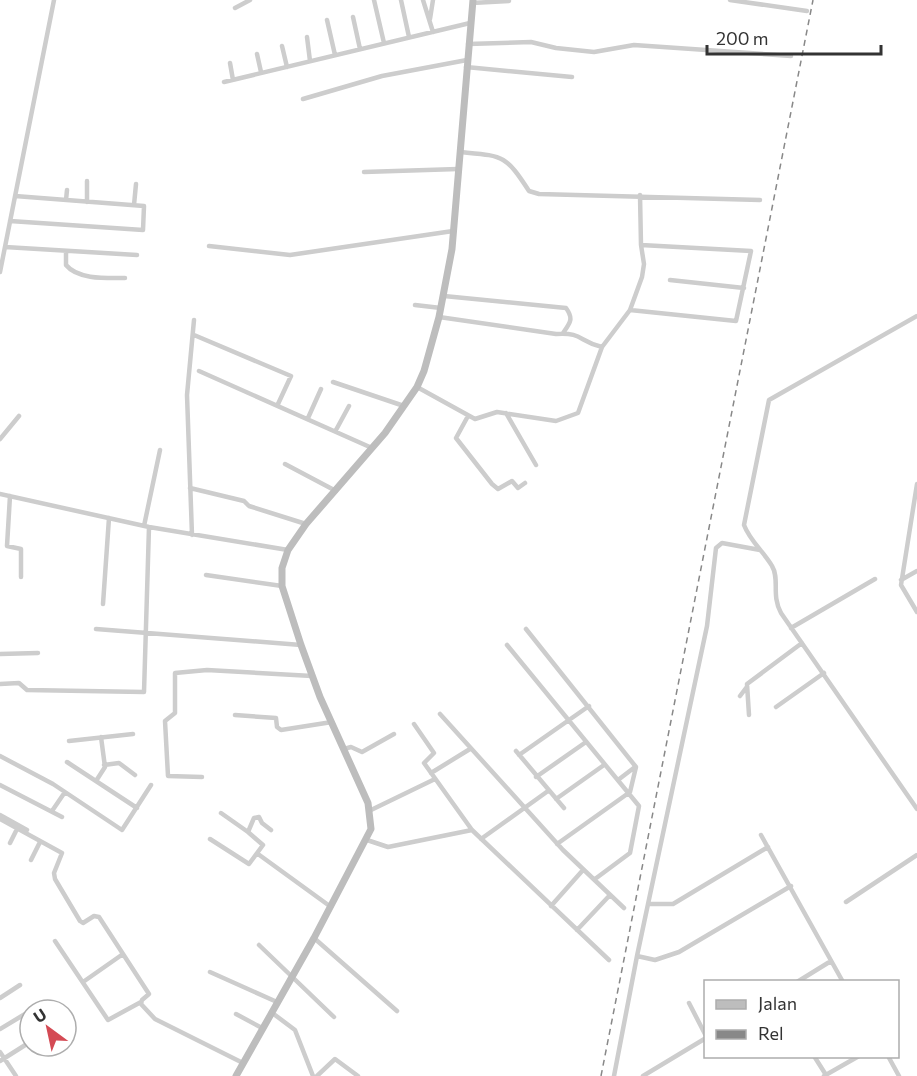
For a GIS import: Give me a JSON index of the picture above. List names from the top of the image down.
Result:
{
  "legend": ["Jalan", "Rel"],
  "scale_bar": "200 m",
  "north": "top left"
}
